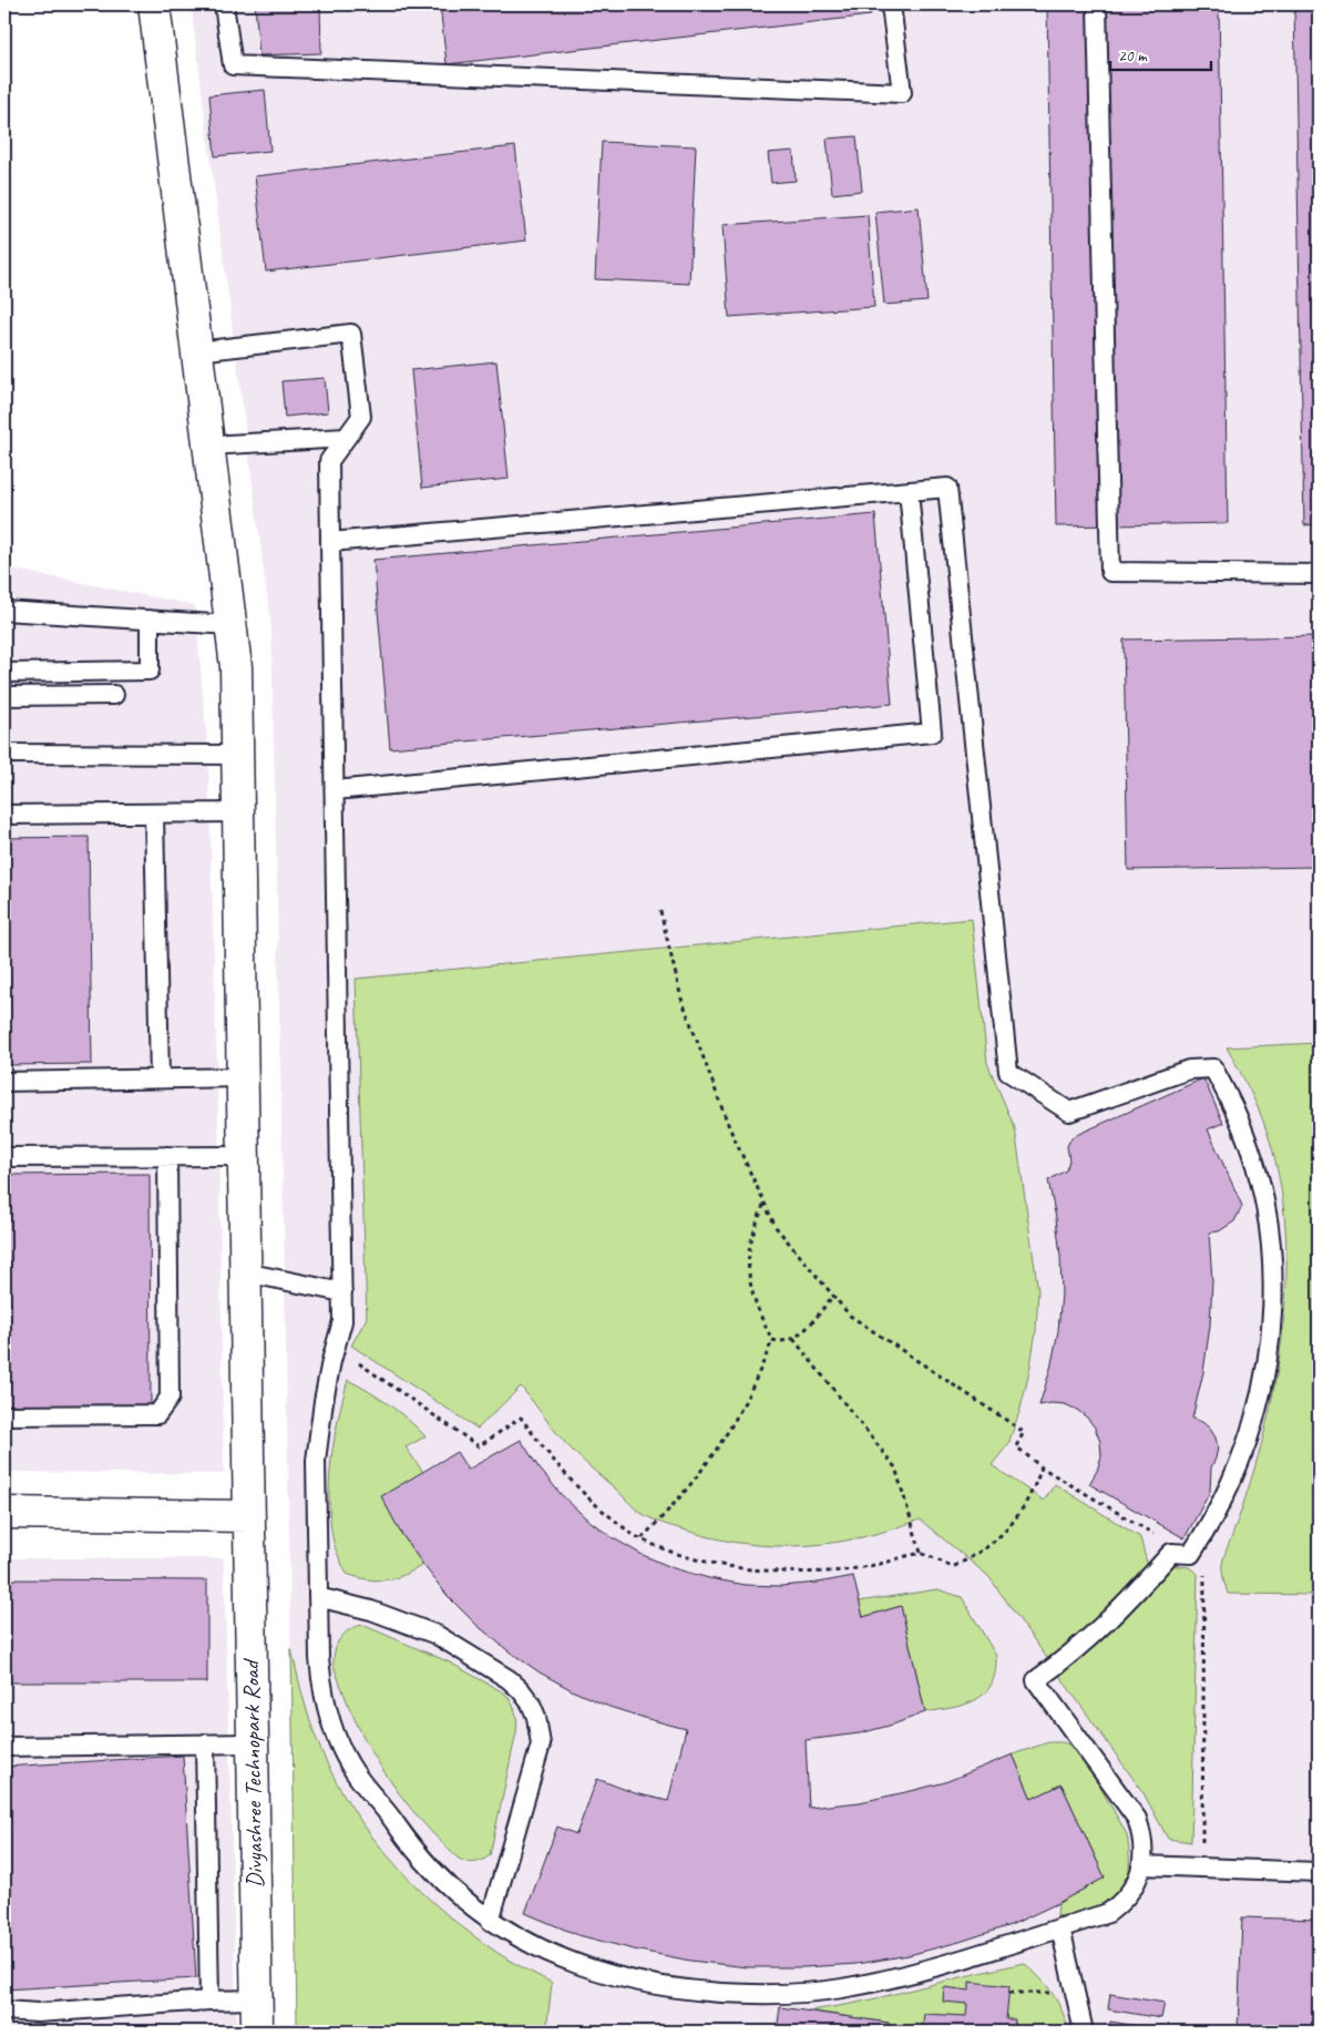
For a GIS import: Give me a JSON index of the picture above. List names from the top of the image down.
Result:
{
  "streets": {
    "street": ["Divyashree Technopark Road"]
  },
  "scale_bar": "20 m"
}
